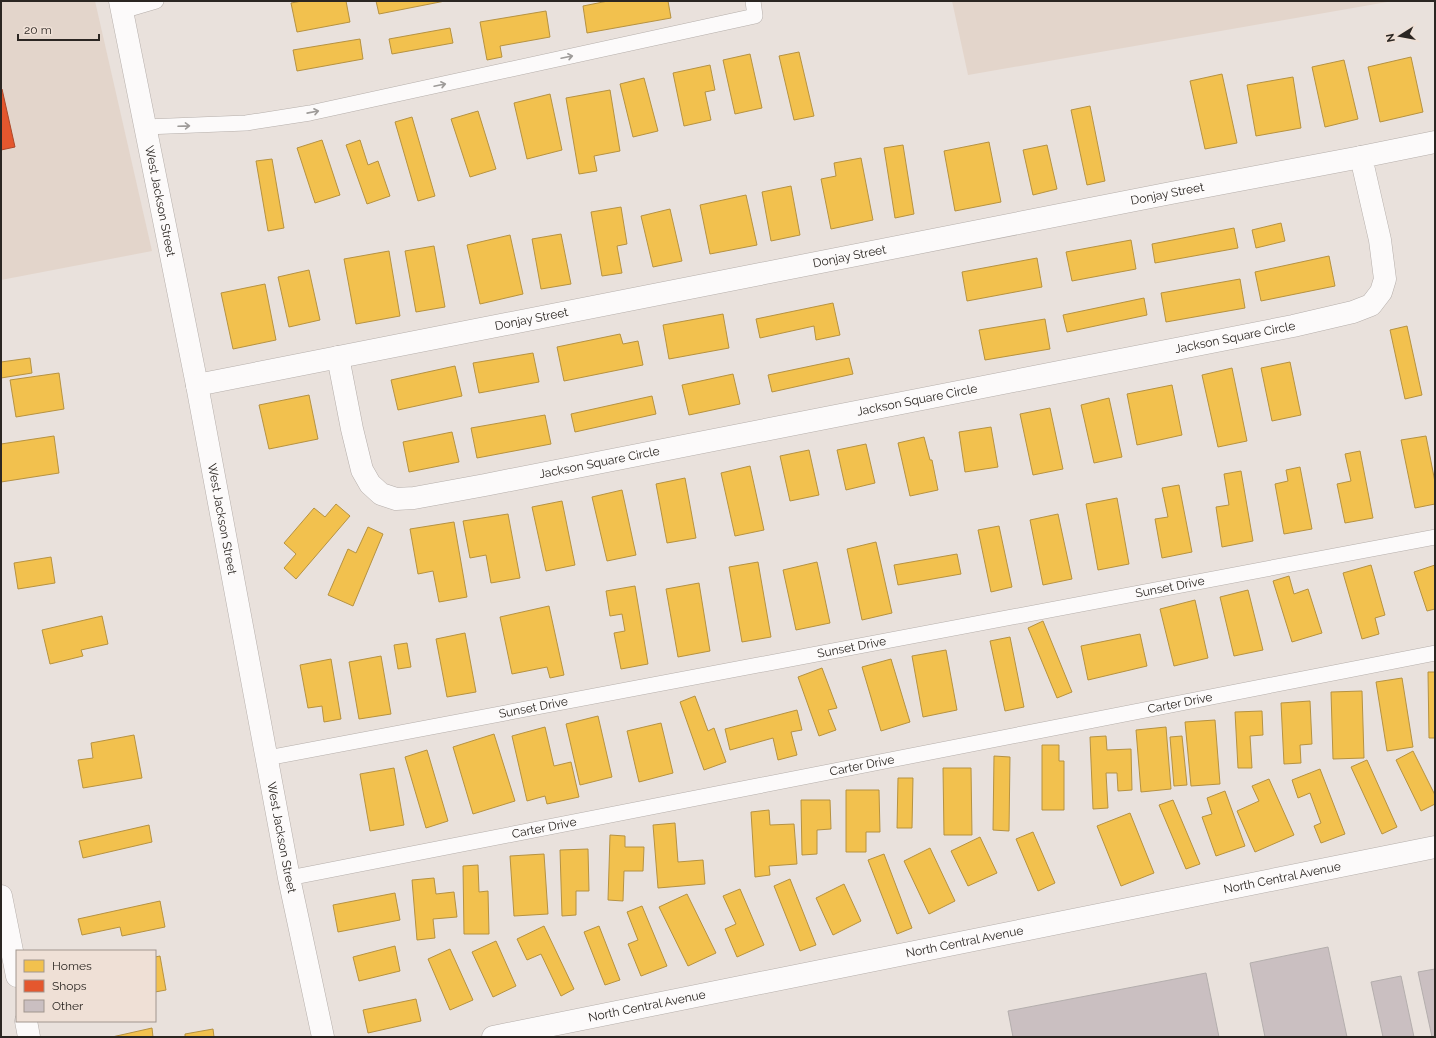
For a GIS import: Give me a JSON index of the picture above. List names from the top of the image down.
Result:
{
  "streets": {
    "street": [
      "Donjay Street",
      "West Jackson Street",
      "Jackson Square Circle",
      "North Central Avenue"
    ],
    "lane": ["Sunset Drive", "Carter Drive"]
  },
  "crossings": [
    ["Donjay Street", "West Jackson Street"],
    ["Donjay Street", "Jackson Square Circle"],
    ["West Jackson Street", "Sunset Drive"],
    ["West Jackson Street", "Carter Drive"]
  ],
  "legend": ["Homes", "Shops", "Other"],
  "scale_bar": "20 m",
  "north": "left"
}
